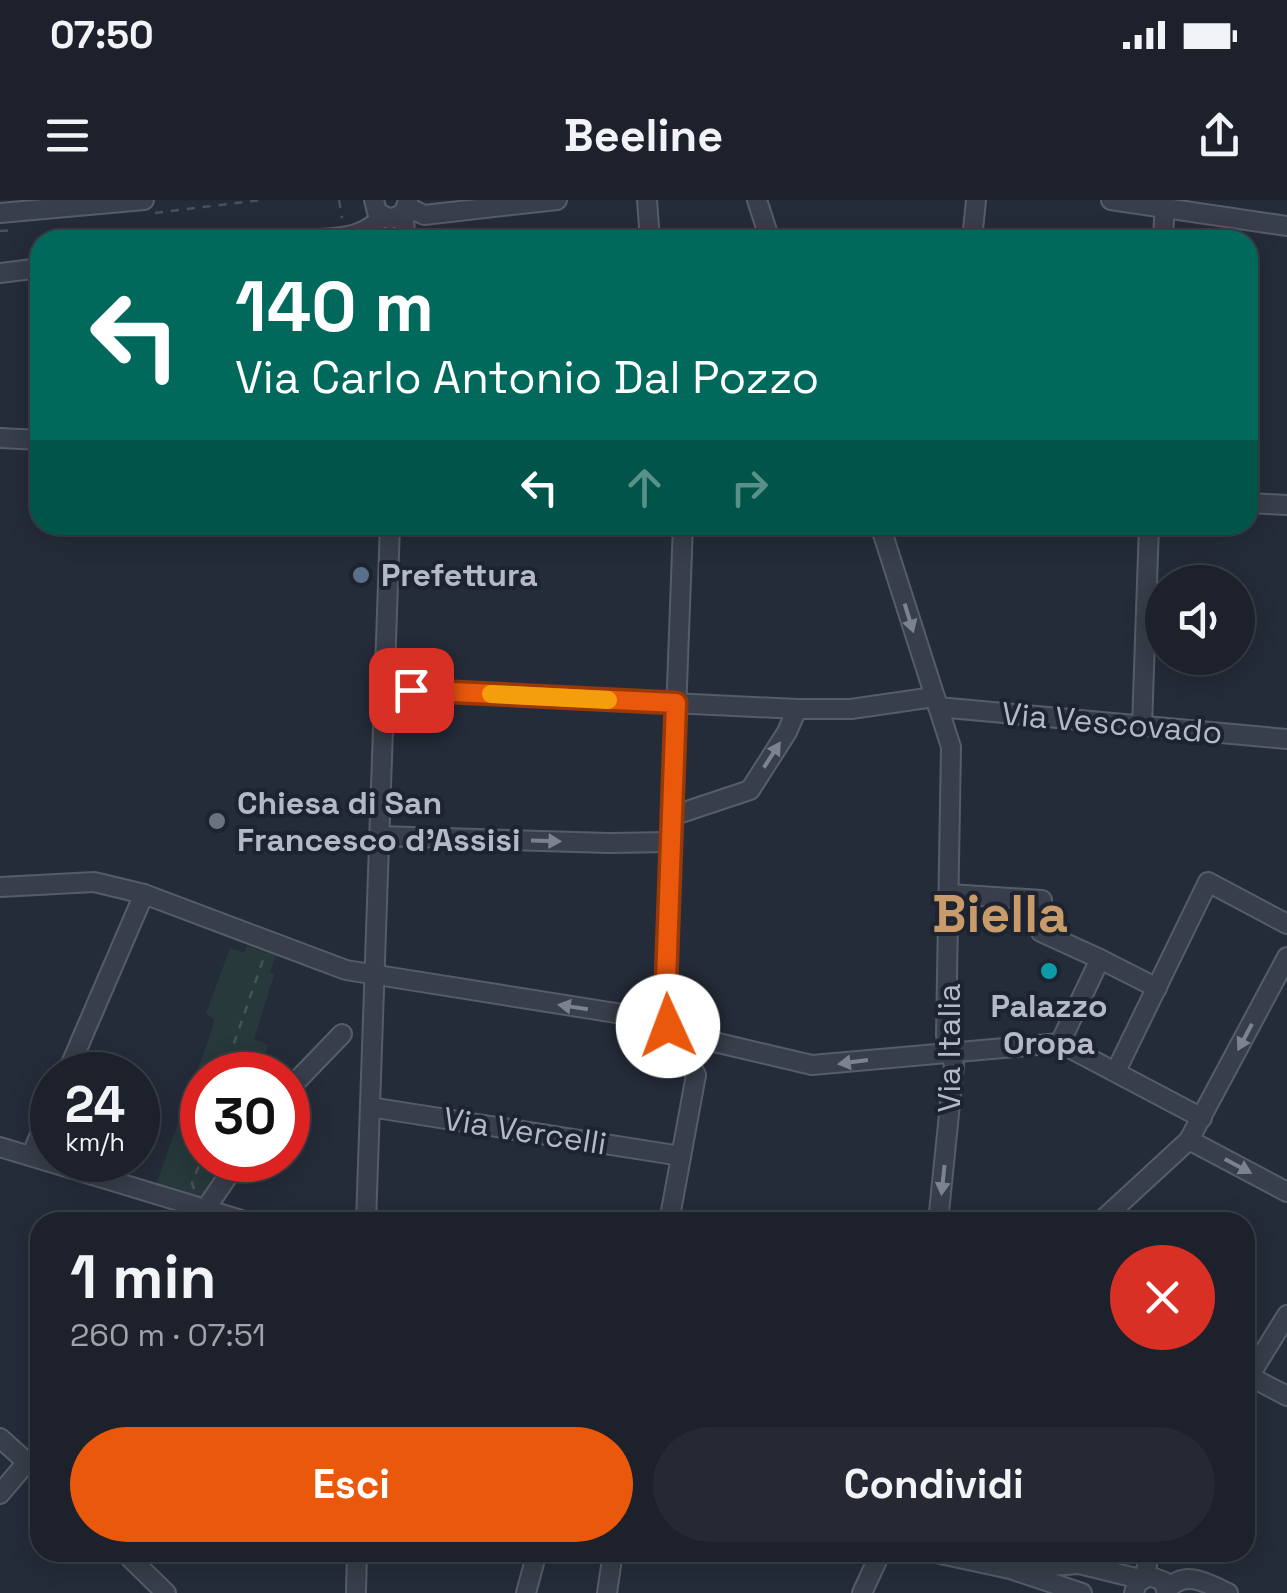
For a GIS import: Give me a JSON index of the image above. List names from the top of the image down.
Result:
{
  "streets": {
    "street": ["Via Vescovado", "Via Italia", "Via Vercelli"]
  },
  "crossings": [
    ["Via Vescovado", "Via Italia"]
  ],
  "one_way": ["Via Italia"],
  "districts": ["Biella"],
  "places": ["Prefettura", "Chiesa di San Francesco d’Assisi", "Palazzo Oropa"],
  "page": {
    "status": "07:50",
    "header": "Beeline",
    "turn": ["140 m", "Via Carlo Antonio Dal Pozzo"],
    "speed": "24 km/h",
    "limit": "30",
    "heading": ["1 min", "260 m · 07:51"],
    "buttons": ["Esci", "Condividi"]
  }
}
